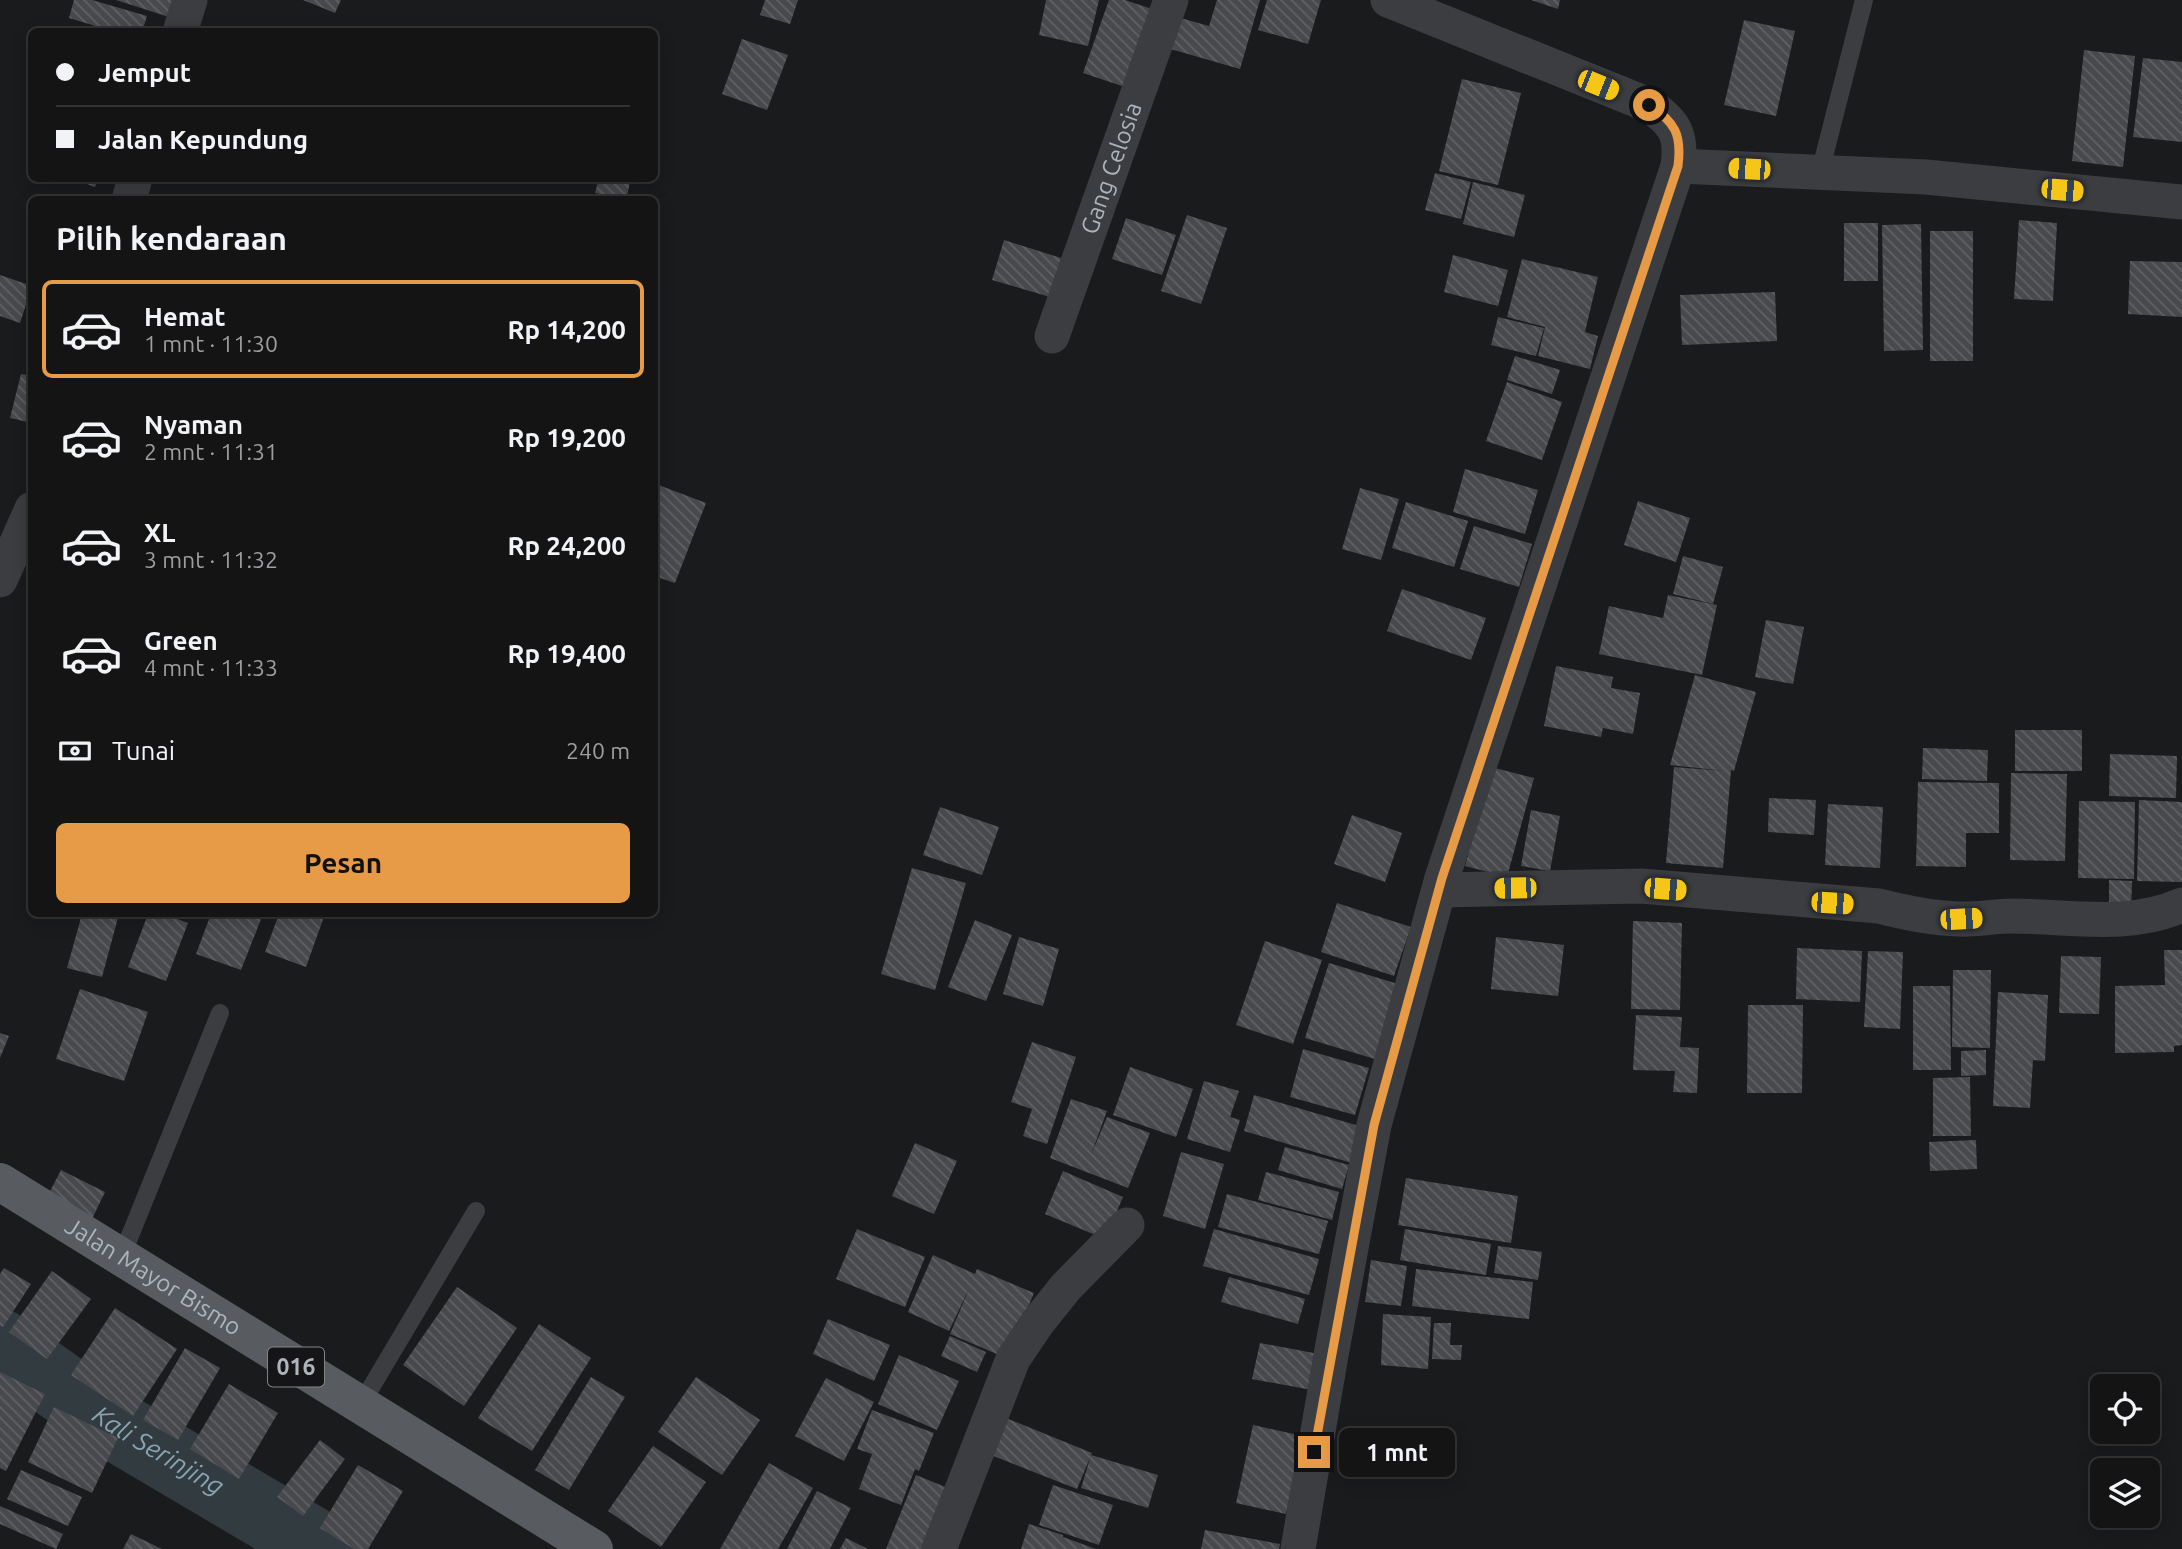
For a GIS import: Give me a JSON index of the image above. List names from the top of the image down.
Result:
{
  "streets": {
    "main road": ["Jalan Mayor Bismo", "016"],
    "street": ["Gang Celosia"]
  },
  "water": ["Kali Serinjing"],
  "page": {
    "banner": ["Jemput", "Jalan Kepundung"],
    "heading": "Pilih kendaraan",
    "list": [
      {
        "name": "Hemat",
        "note": "1 mnt · 11:30",
        "value": "Rp 14,200"
      },
      {
        "name": "Nyaman",
        "note": "2 mnt · 11:31",
        "value": "Rp 19,200"
      },
      {
        "name": "XL",
        "note": "3 mnt · 11:32",
        "value": "Rp 24,200"
      },
      {
        "name": "Green",
        "note": "4 mnt · 11:33",
        "value": "Rp 19,400"
      }
    ],
    "pay": ["Tunai", "240 m"],
    "buttons": "Pesan",
    "bubble": "1 mnt"
  }
}
